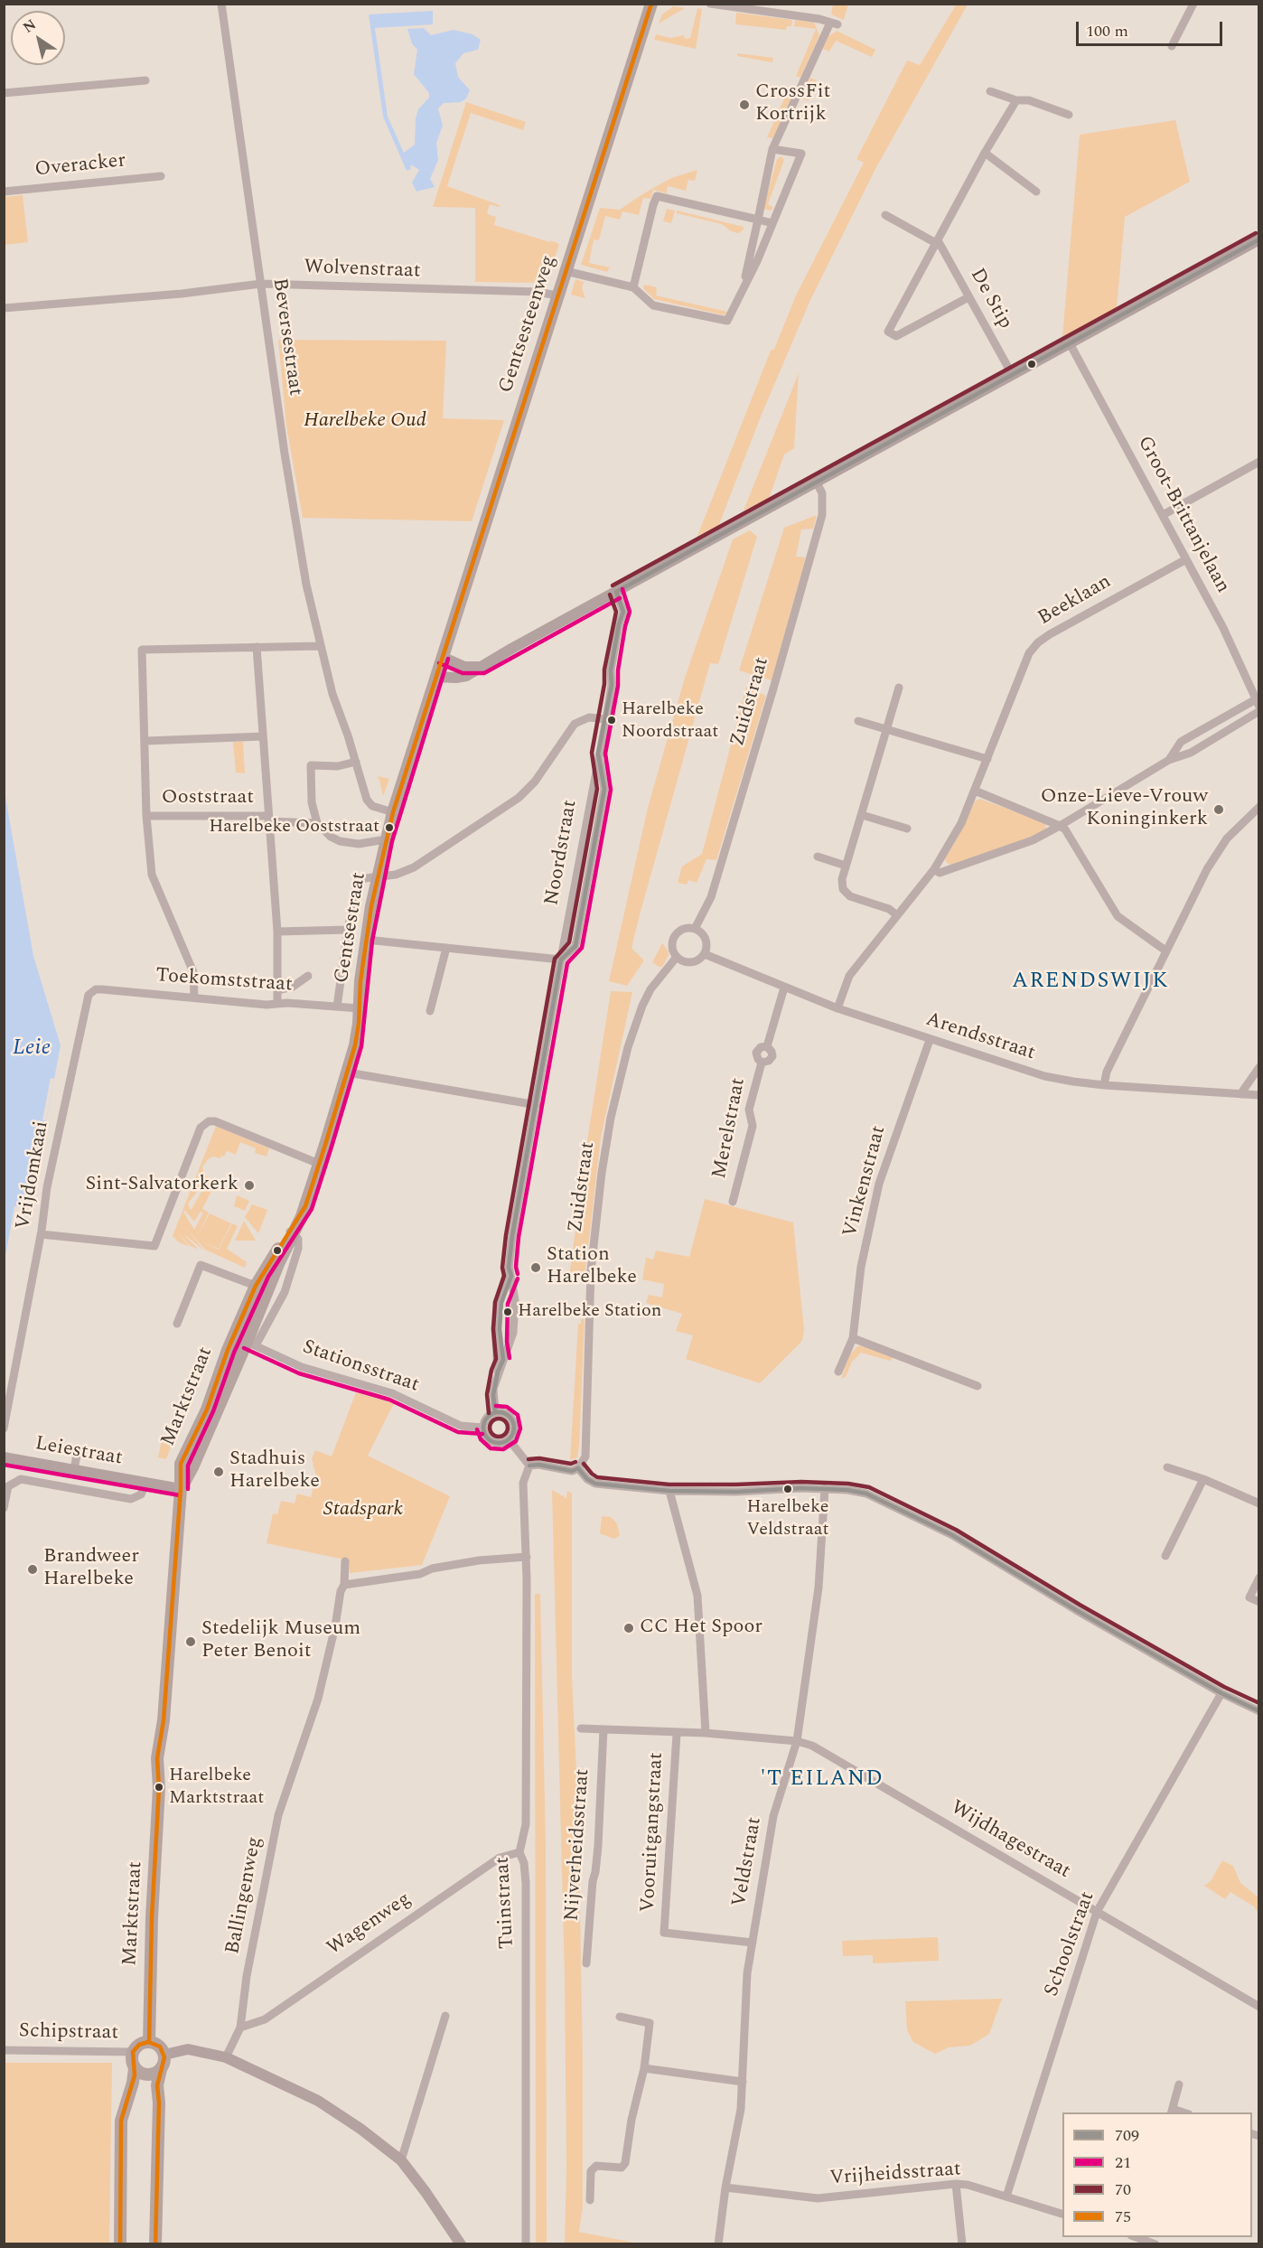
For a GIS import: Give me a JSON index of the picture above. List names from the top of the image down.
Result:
{
  "streets": {
    "main road": [
      "Gentsesteenweg",
      "Gentsestraat",
      "Marktstraat",
      "Leiestraat"
    ],
    "street": [
      "Overacker",
      "Wolvenstraat",
      "De Stip",
      "Beversestraat",
      "Groot-Brittanjelaan",
      "Beeklaan",
      "Zuidstraat",
      "Ooststraat",
      "Noordstraat",
      "Toekomststraat",
      "Arendsstraat",
      "Merelstraat",
      "Vrijdomkaai",
      "Vinkenstraat",
      "Stationsstraat",
      "Vooruitgangstraat",
      "Wijdhagestraat",
      "Nijverheidsstraat",
      "Veldstraat",
      "Ballingenweg",
      "Tuinstraat",
      "Wagenweg",
      "Schoolstraat",
      "Schipstraat",
      "Vrijheidsstraat"
    ]
  },
  "crossings": [
    ["Wolvenstraat", "Gentsesteenweg"],
    ["Wolvenstraat", "Beversestraat"],
    ["Gentsesteenweg", "Gentsestraat"],
    ["Beversestraat", "Gentsestraat"],
    ["Groot-Brittanjelaan", "Beeklaan"],
    ["Beeklaan", "Arendsstraat"],
    ["Zuidstraat", "Arendsstraat"],
    ["Gentsestraat", "Toekomststraat"],
    ["Gentsestraat", "Stationsstraat"],
    ["Gentsestraat", "Marktstraat"],
    ["Toekomststraat", "Vrijdomkaai"],
    ["Arendsstraat", "Merelstraat"],
    ["Arendsstraat", "Vinkenstraat"],
    ["Stationsstraat", "Marktstraat"],
    ["Marktstraat", "Leiestraat"],
    ["Marktstraat", "Schipstraat"],
    ["Vooruitgangstraat", "Veldstraat"],
    ["Wijdhagestraat", "Veldstraat"],
    ["Wijdhagestraat", "Schoolstraat"],
    ["Veldstraat", "Vrijheidsstraat"],
    ["Ballingenweg", "Wagenweg"],
    ["Tuinstraat", "Wagenweg"],
    ["Schoolstraat", "Vrijheidsstraat"]
  ],
  "districts": ["ARENDSWIJK", "'T EILAND"],
  "water": ["Leie"],
  "parks": ["Harelbeke Oud", "Stadspark"],
  "places": [
    "CrossFit Kortrijk",
    "Harelbeke Noordstraat",
    "Onze-Lieve-Vrouw Koninginkerk",
    "Harelbeke Ooststraat",
    "Sint-Salvatorkerk",
    "Station Harelbeke",
    "Harelbeke Station",
    "Stadhuis Harelbeke",
    "Harelbeke Veldstraat",
    "Brandweer Harelbeke",
    "CC Het Spoor",
    "Stedelijk Museum Peter Benoit",
    "Harelbeke Marktstraat"
  ],
  "lines": [
    "transit line 75",
    "transit line 70",
    "transit line 709",
    "transit line 21"
  ],
  "legend": [
    "709",
    "21",
    "70",
    "75"
  ],
  "scale_bar": "100 m",
  "north": "top left"
}
